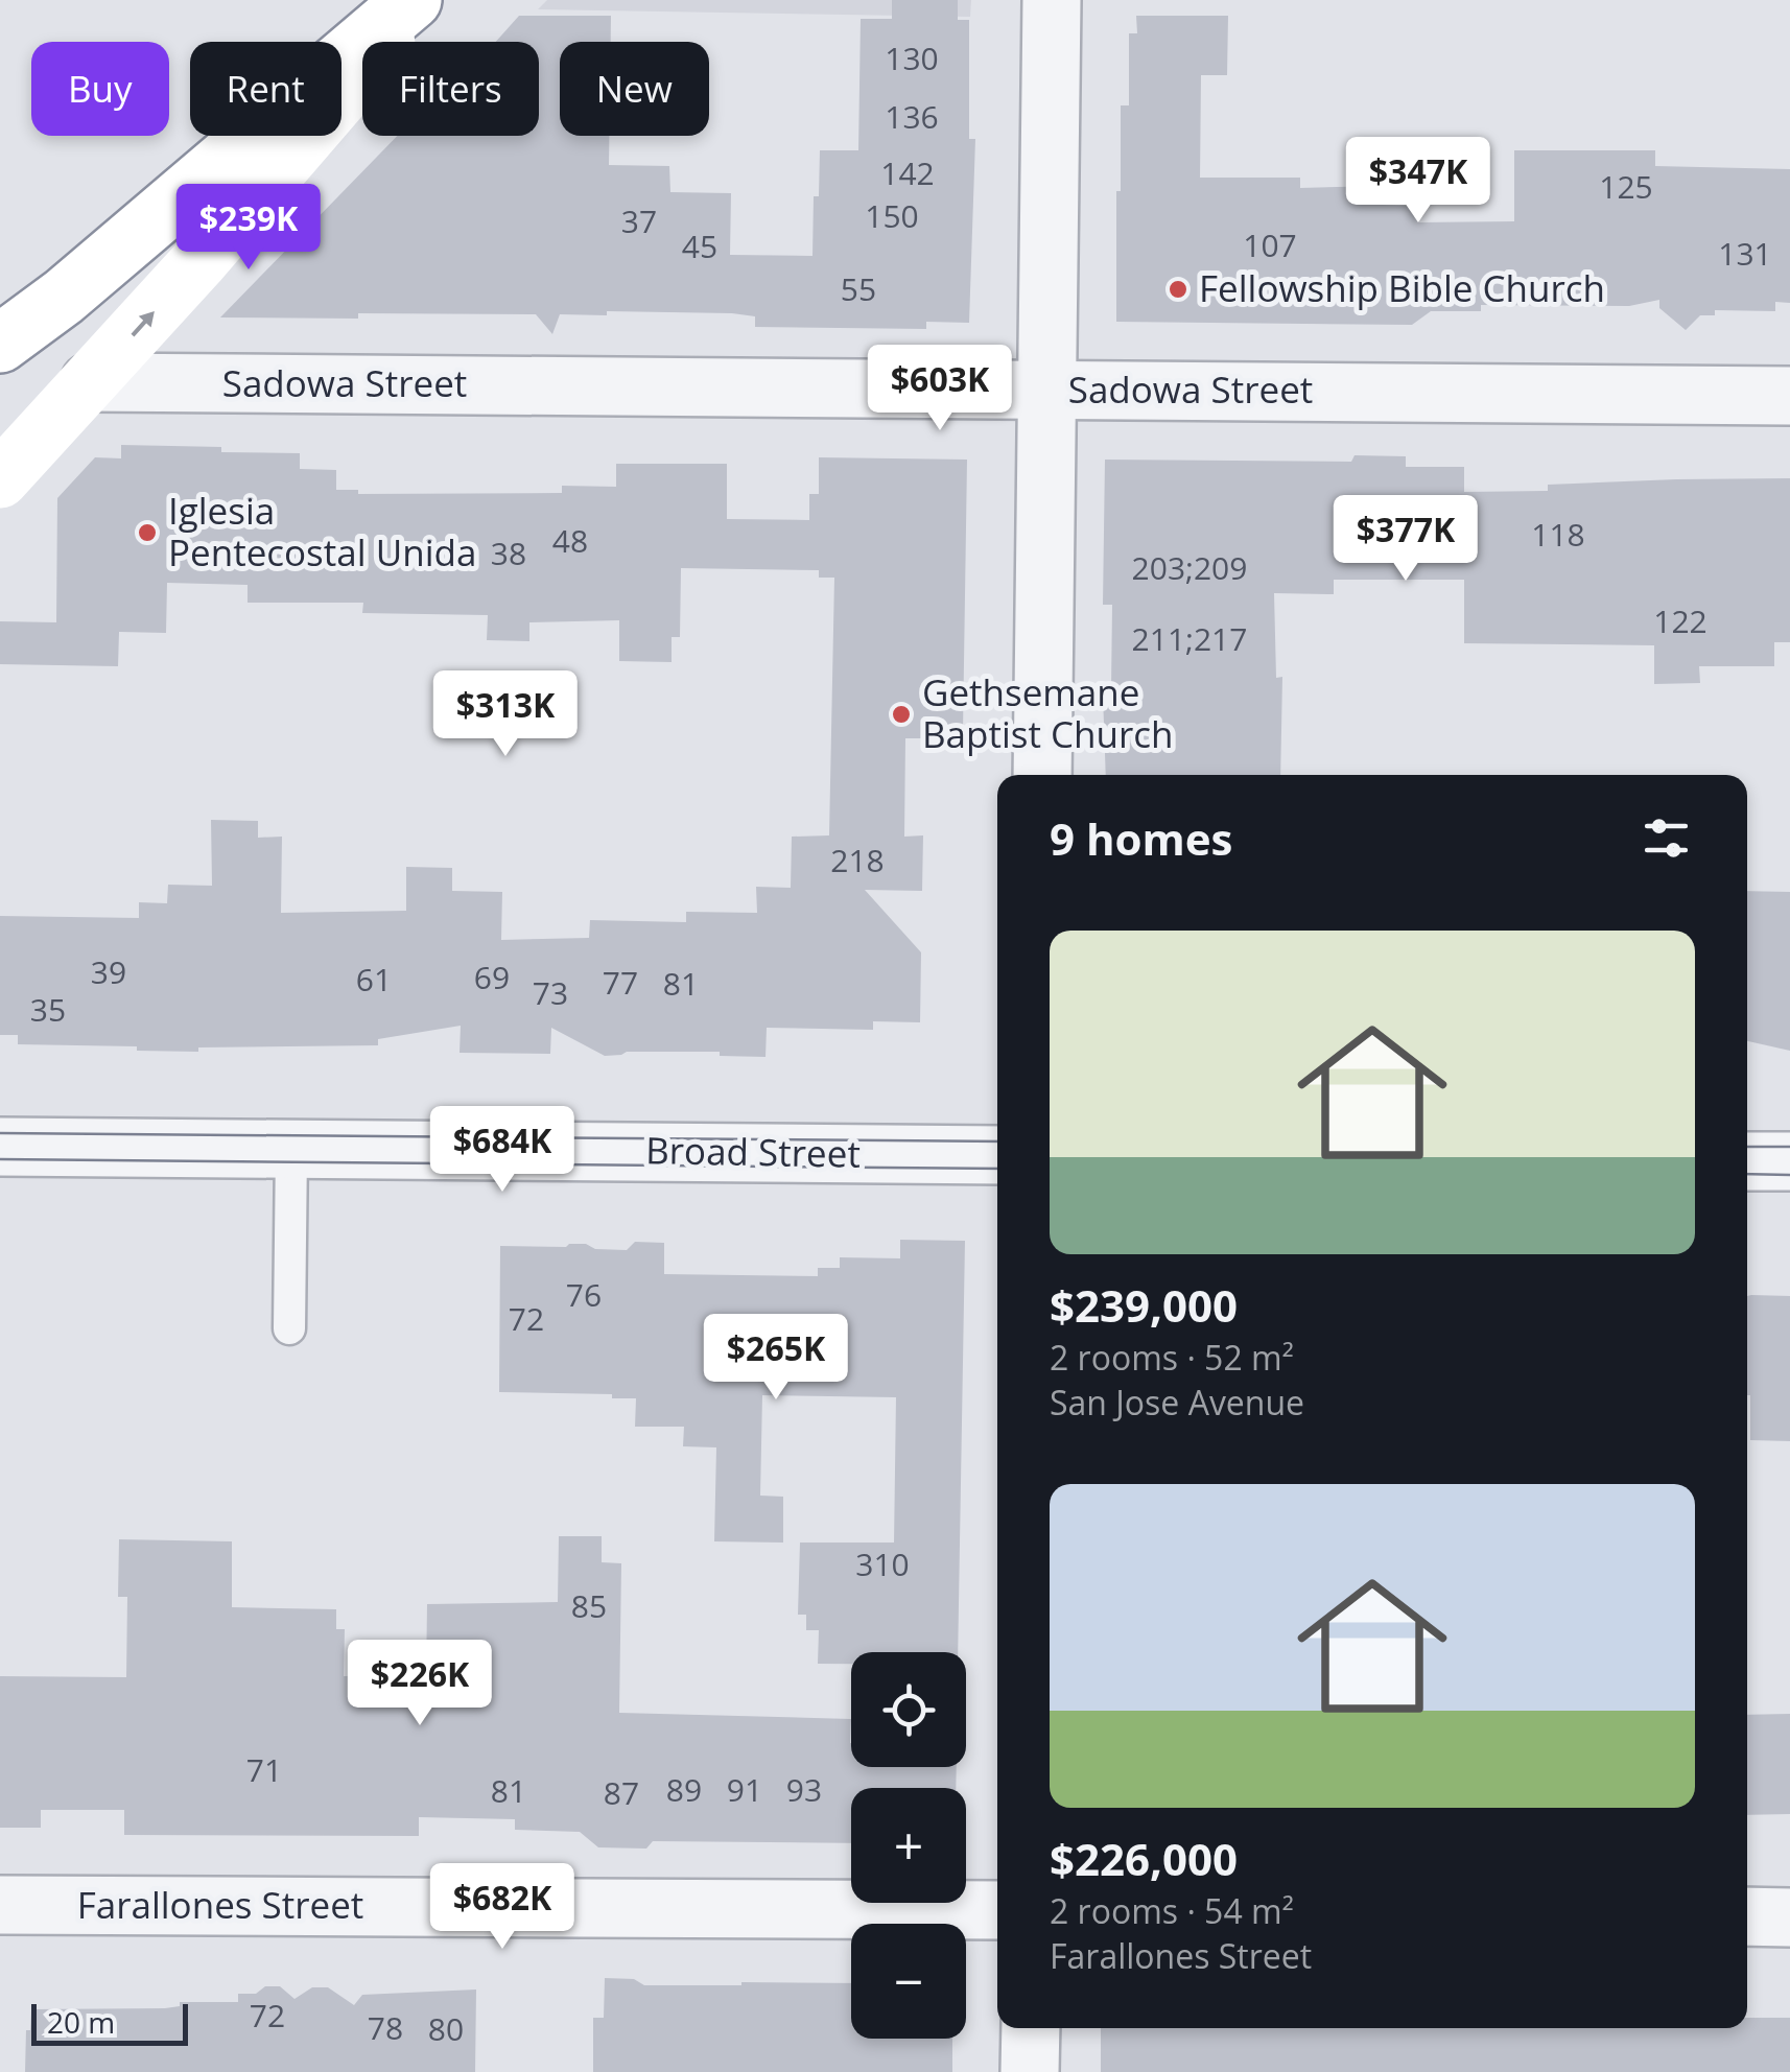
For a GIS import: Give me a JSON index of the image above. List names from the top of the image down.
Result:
{
  "streets": {
    "street": ["Sadowa Street", "Broad Street", "Farallones Street"]
  },
  "places": ["Fellowship Bible Church", "Iglesia Pentecostal Unida", "Gethsemane Baptist Church"],
  "house_numbers": [
    "130",
    "136",
    "142",
    "125",
    "150",
    "37",
    "107",
    "45",
    "131",
    "55",
    "118",
    "48",
    "38",
    "203;209",
    "122",
    "211;217",
    "218",
    "39",
    "69",
    "61",
    "77",
    "81",
    "73",
    "35",
    "76",
    "72",
    "310",
    "85",
    "71",
    "89",
    "91",
    "93",
    "81",
    "87",
    "72",
    "78",
    "80"
  ],
  "scale_bar": "20 m",
  "page": {
    "chip": [
      "Buy",
      "Rent",
      "Filters",
      "New"
    ],
    "price": [
      "$347K",
      "$239K",
      "$603K",
      "$377K",
      "$313K",
      "$684K",
      "$265K",
      "$226K",
      "$682K"
    ],
    "heading": "9 homes",
    "list": [
      {
        "name": "$239,000",
        "note": "2 rooms · 52 m² · San Jose Avenue"
      },
      {
        "name": "$226,000",
        "note": "2 rooms · 54 m² · Farallones Street"
      }
    ],
    "map_buttons": ["+", "−"],
    "scale": "20 m"
  }
}
